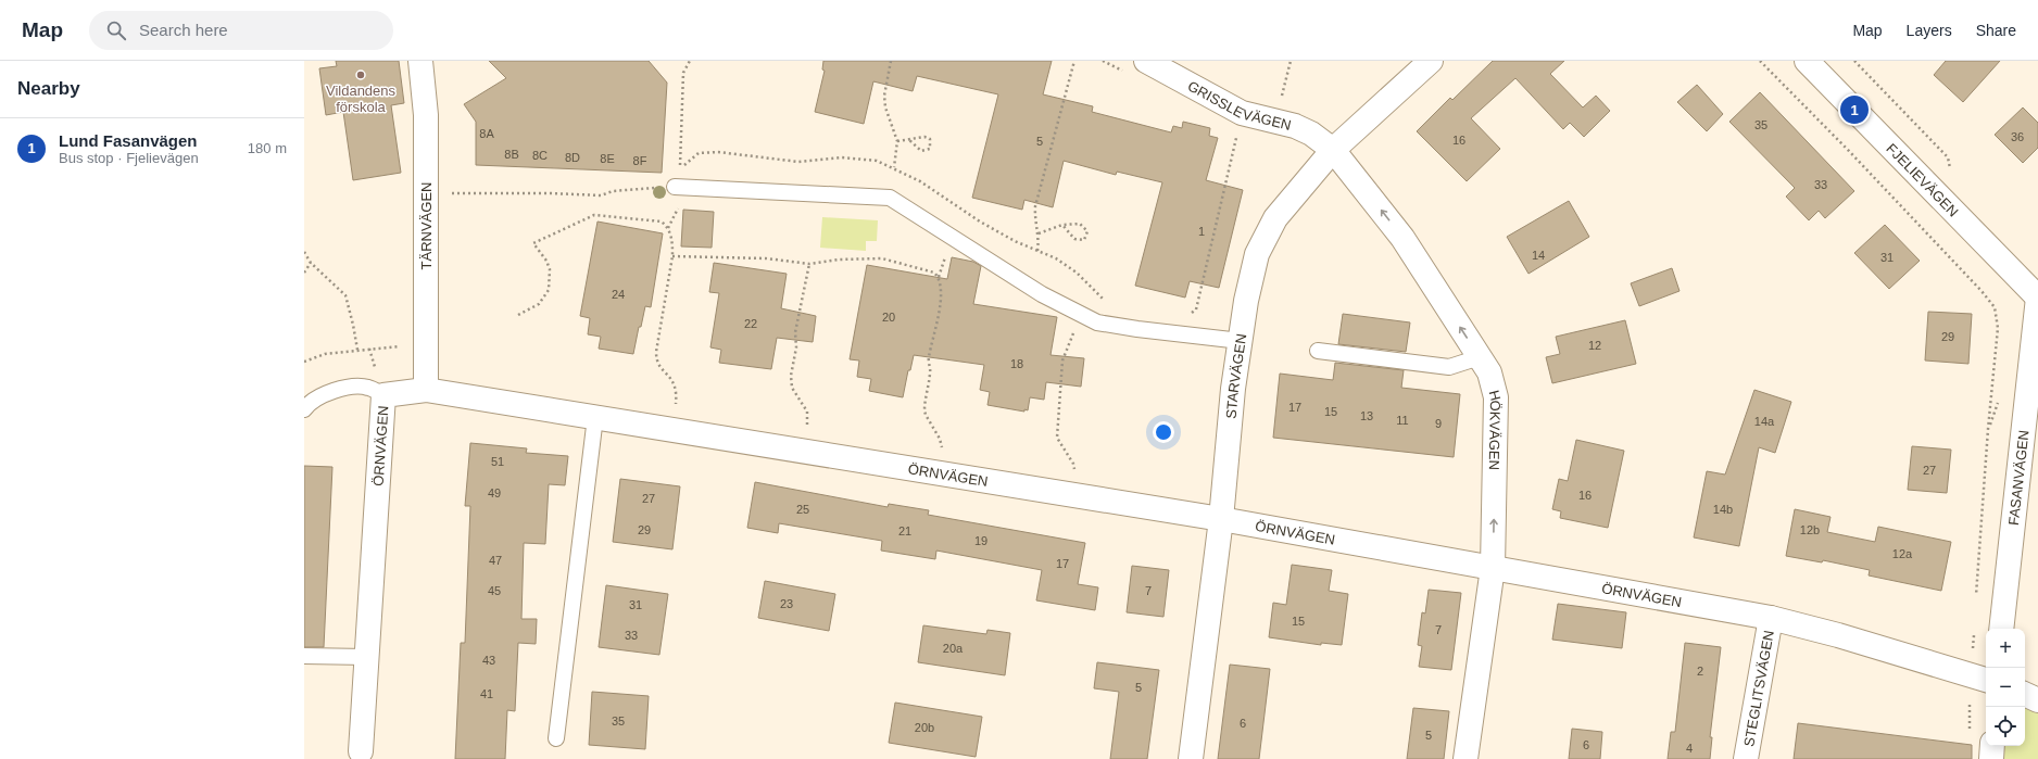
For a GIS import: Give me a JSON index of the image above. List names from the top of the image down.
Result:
{
  "streets": {
    "street": [
      "GRISSLEVÄGEN",
      "FJELIEVÄGEN",
      "TÄRNVÄGEN",
      "STARVÄGEN",
      "HÖKVÄGEN",
      "ÖRNVÄGEN",
      "FASANVÄGEN",
      "STEGLITSVÄGEN"
    ]
  },
  "crossings": [
    ["GRISSLEVÄGEN", "STARVÄGEN"],
    ["GRISSLEVÄGEN", "HÖKVÄGEN"],
    ["FJELIEVÄGEN", "FASANVÄGEN"],
    ["TÄRNVÄGEN", "ÖRNVÄGEN"],
    ["STARVÄGEN", "HÖKVÄGEN"],
    ["STARVÄGEN", "ÖRNVÄGEN"],
    ["HÖKVÄGEN", "ÖRNVÄGEN"],
    ["ÖRNVÄGEN", "STEGLITSVÄGEN"]
  ],
  "one_way": ["HÖKVÄGEN"],
  "places": ["Vildandens förskola"],
  "house_numbers": [
    "35",
    "8A",
    "36",
    "16",
    "5",
    "8B",
    "8C",
    "8D",
    "8E",
    "8F",
    "33",
    "1",
    "14",
    "31",
    "24",
    "20",
    "22",
    "29",
    "12",
    "18",
    "17",
    "15",
    "13",
    "11",
    "14a",
    "9",
    "51",
    "27",
    "49",
    "16",
    "27",
    "25",
    "14b",
    "29",
    "12b",
    "21",
    "19",
    "12a",
    "47",
    "17",
    "45",
    "7",
    "23",
    "31",
    "15",
    "7",
    "33",
    "20a",
    "43",
    "2",
    "5",
    "41",
    "35",
    "6",
    "20b",
    "5",
    "6",
    "4"
  ],
  "page": {
    "header": "Map",
    "search": "Search here",
    "nav": ["Map", "Layers", "Share"],
    "heading": "Nearby",
    "pins": "1",
    "list": [
      {
        "mark": "1",
        "name": "Lund Fasanvägen",
        "note": "Bus stop · Fjelievägen",
        "value": "180 m"
      }
    ],
    "map_buttons": ["+", "−"]
  }
}
